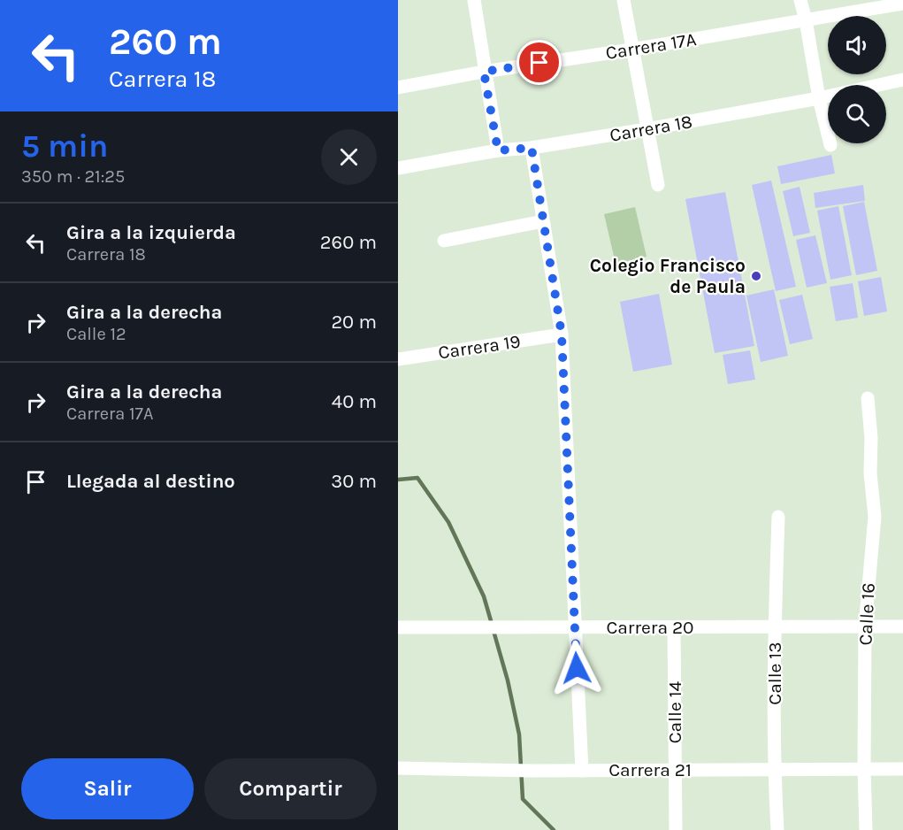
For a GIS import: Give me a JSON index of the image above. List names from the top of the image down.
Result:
{
  "streets": {
    "street": [
      "Carrera 17A",
      "Carrera 18",
      "Carrera 19",
      "Calle 16",
      "Carrera 20",
      "Calle 13",
      "Calle 14",
      "Carrera 21"
    ]
  },
  "crossings": [
    ["Calle 16", "Carrera 20"],
    ["Calle 16", "Carrera 21"],
    ["Carrera 20", "Calle 13"],
    ["Carrera 20", "Calle 14"],
    ["Calle 13", "Carrera 21"],
    ["Calle 14", "Carrera 21"]
  ],
  "places": ["Colegio Francisco de Paula"],
  "page": {
    "turn": ["260 m", "Carrera 18"],
    "heading": ["5 min", "350 m · 21:25"],
    "list": [
      {
        "name": "Gira a la izquierda",
        "note": "Carrera 18",
        "value": "260 m"
      },
      {
        "name": "Gira a la derecha",
        "note": "Calle 12",
        "value": "20 m"
      },
      {
        "name": "Gira a la derecha",
        "note": "Carrera 17A",
        "value": "40 m"
      },
      {
        "name": "Llegada al destino",
        "value": "30 m"
      }
    ],
    "buttons": ["Salir", "Compartir"]
  }
}
